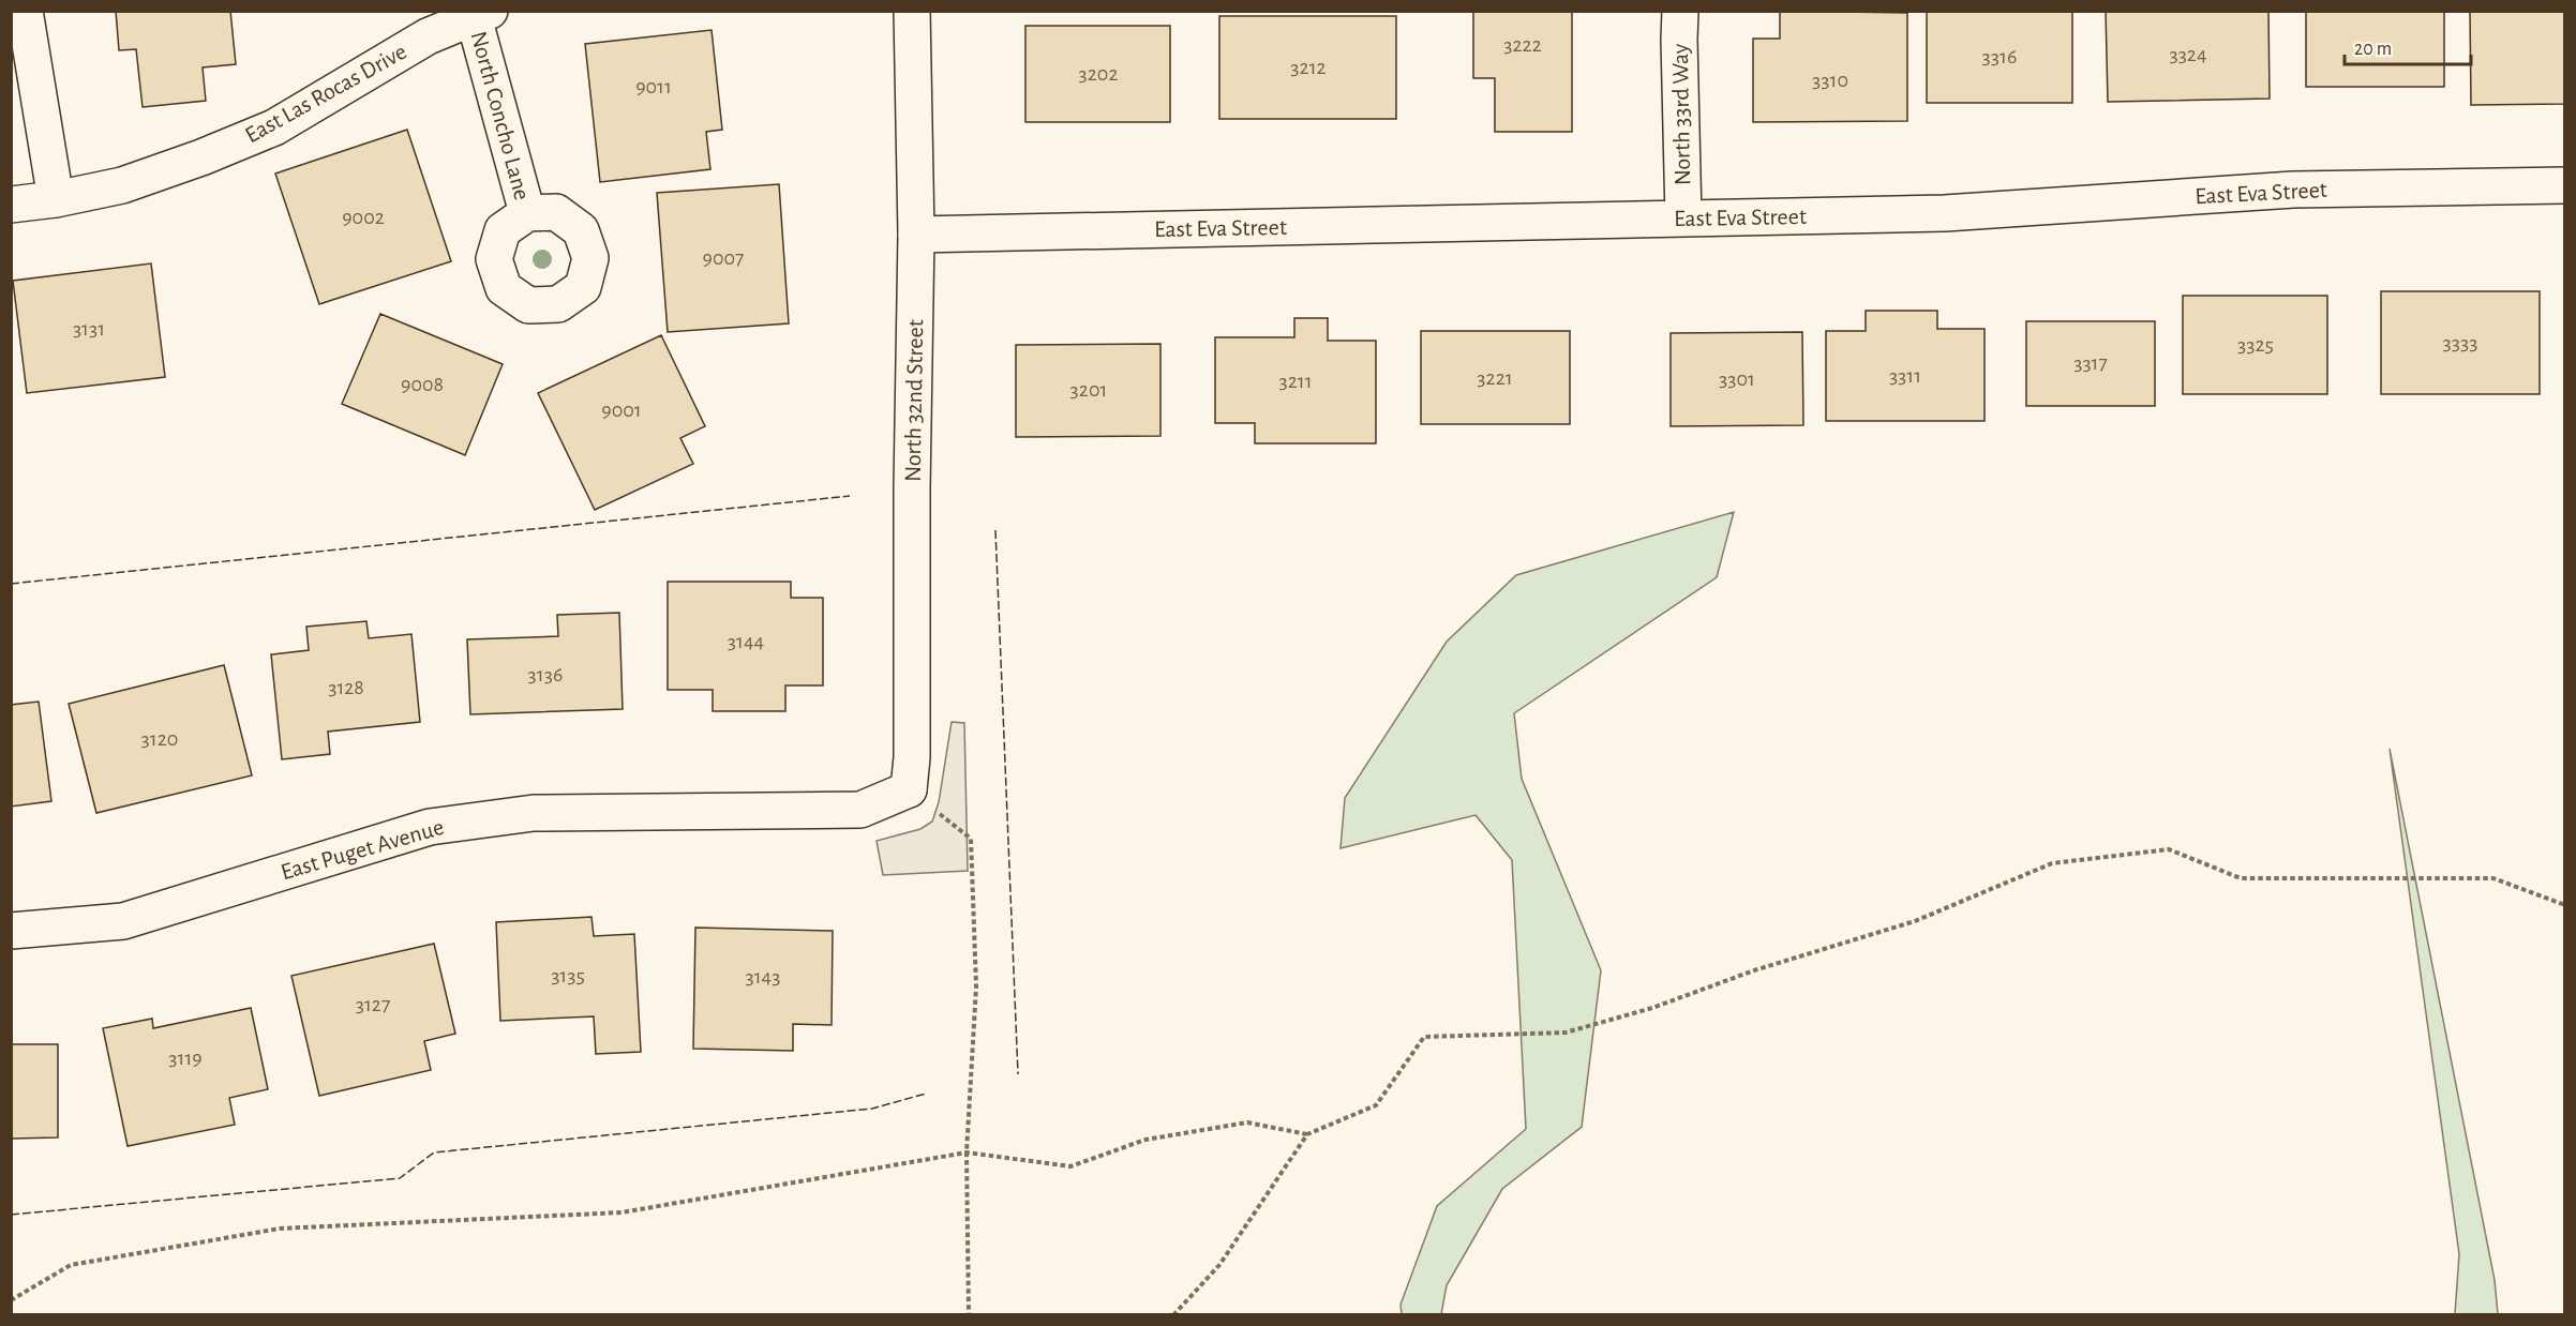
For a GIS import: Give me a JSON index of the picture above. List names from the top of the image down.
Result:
{
  "streets": {
    "street": [
      "East Las Rocas Drive",
      "North 33rd Way",
      "North Concho Lane",
      "East Eva Street",
      "North 32nd Street",
      "East Puget Avenue"
    ]
  },
  "crossings": [
    ["East Las Rocas Drive", "North Concho Lane"],
    ["North 33rd Way", "East Eva Street"],
    ["East Eva Street", "North 32nd Street"],
    ["North 32nd Street", "East Puget Avenue"]
  ],
  "house_numbers": [
    "3222",
    "3324",
    "3316",
    "3212",
    "3202",
    "3310",
    "9011",
    "9002",
    "9007",
    "3131",
    "3333",
    "3325",
    "3317",
    "3311",
    "3221",
    "3301",
    "3211",
    "9008",
    "3201",
    "9001",
    "3144",
    "3136",
    "3128",
    "3120",
    "3135",
    "3143",
    "3127",
    "3119"
  ],
  "scale_bar": "20 m"
}
